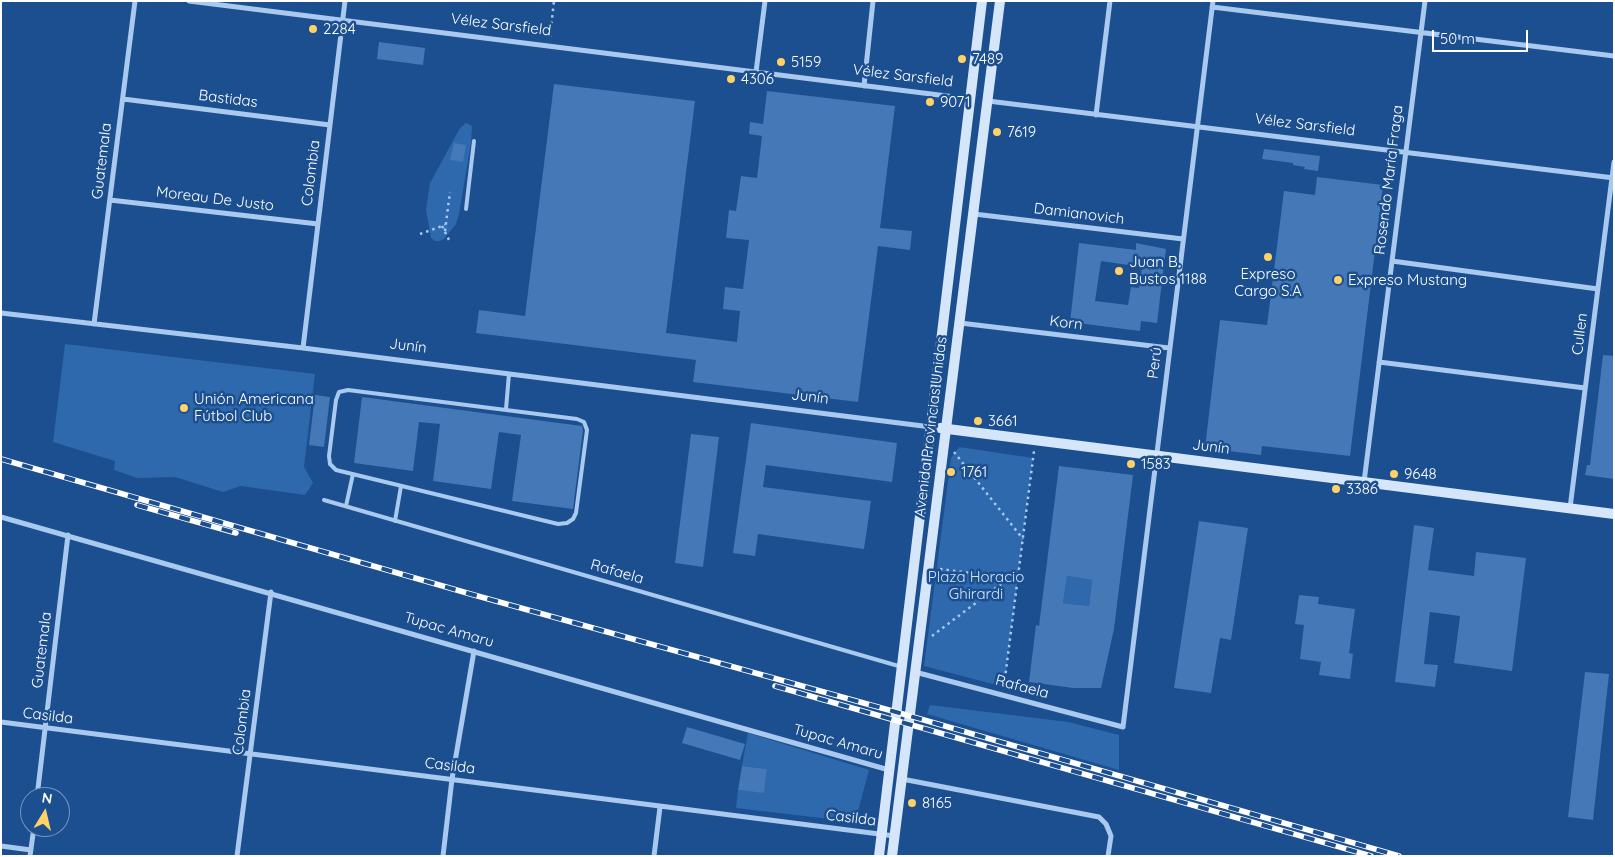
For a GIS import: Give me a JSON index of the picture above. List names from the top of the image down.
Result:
{
  "streets": {
    "main road": ["Vélez Sarsfield", "Junín", "Avenida Provincias Unidas"],
    "street": [
      "Bastidas",
      "Guatemala",
      "Colombia",
      "Rosendo María Fraga",
      "Moreau De Justo",
      "Damianovich",
      "Korn",
      "Cullen",
      "Perú",
      "Rafaela",
      "Tupac Amaru",
      "Casilda"
    ]
  },
  "crossings": [
    ["Vélez Sarsfield", "Colombia"],
    ["Vélez Sarsfield", "Rosendo María Fraga"],
    ["Vélez Sarsfield", "Cullen"],
    ["Vélez Sarsfield", "Perú"],
    ["Vélez Sarsfield", "Avenida Provincias Unidas"],
    ["Bastidas", "Guatemala"],
    ["Bastidas", "Colombia"],
    ["Guatemala", "Moreau De Justo"],
    ["Guatemala", "Junín"],
    ["Guatemala", "Tupac Amaru"],
    ["Guatemala", "Casilda"],
    ["Colombia", "Moreau De Justo"],
    ["Colombia", "Junín"],
    ["Colombia", "Tupac Amaru"],
    ["Colombia", "Casilda"],
    ["Rosendo María Fraga", "Junín"],
    ["Damianovich", "Perú"],
    ["Damianovich", "Avenida Provincias Unidas"],
    ["Korn", "Perú"],
    ["Korn", "Avenida Provincias Unidas"],
    ["Cullen", "Junín"],
    ["Junín", "Perú"],
    ["Junín", "Avenida Provincias Unidas"],
    ["Perú", "Rafaela"],
    ["Avenida Provincias Unidas", "Rafaela"],
    ["Avenida Provincias Unidas", "Tupac Amaru"],
    ["Avenida Provincias Unidas", "Casilda"]
  ],
  "parks": ["Plaza Horacio Ghirardi"],
  "places": [
    "2284",
    "7489",
    "5159",
    "4306",
    "9071",
    "7619",
    "Expreso Cargo S.A",
    "Juan B. Bustos 1188",
    "Expreso Mustang",
    "Unión Americana Fútbol Club",
    "3661",
    "1583",
    "1761",
    "9648",
    "3386",
    "8165"
  ],
  "scale_bar": "50 m",
  "north": "top"
}
